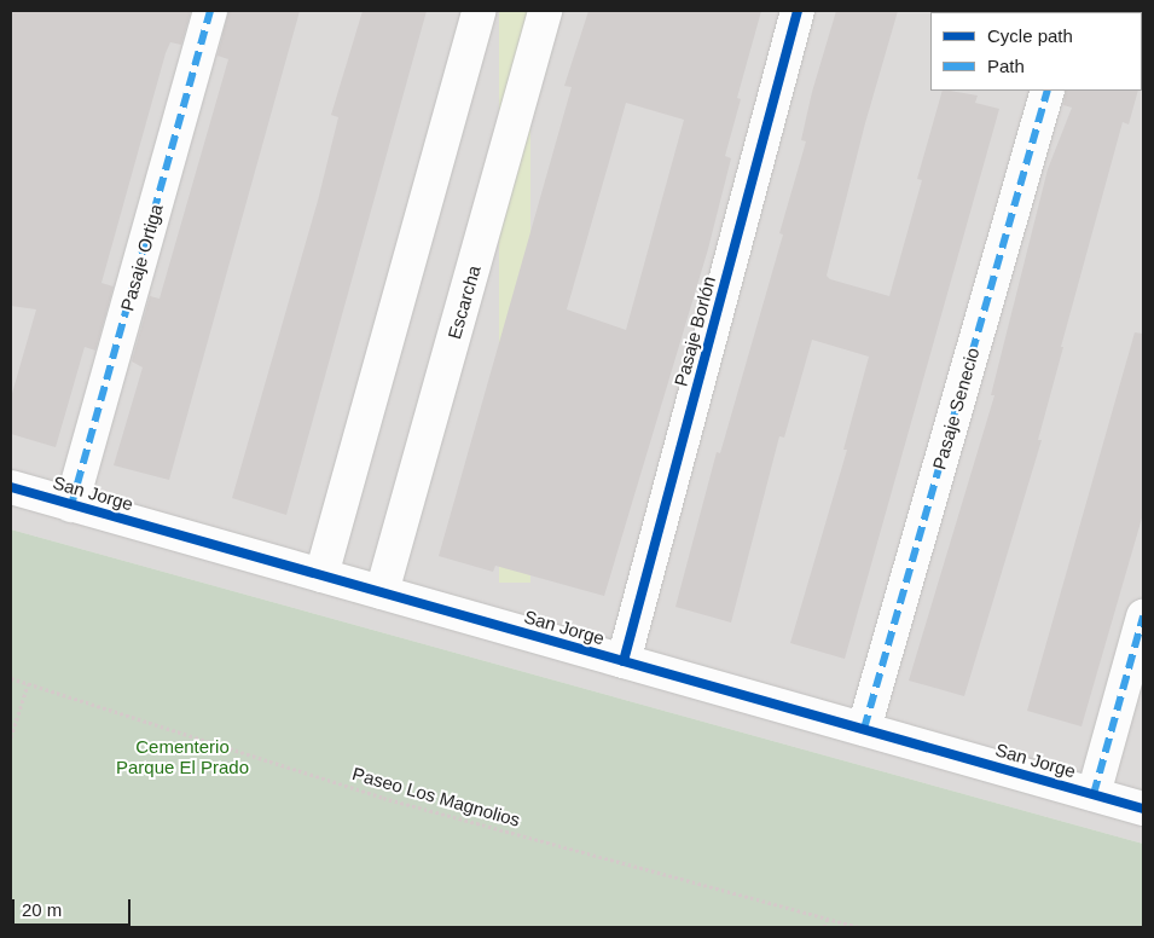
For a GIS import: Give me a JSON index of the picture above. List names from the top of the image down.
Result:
{
  "streets": {
    "street": [
      "Pasaje Ortiga",
      "Escarcha",
      "Pasaje Borlón",
      "Pasaje Senecio",
      "San Jorge"
    ],
    "path": ["Paseo Los Magnolios"]
  },
  "crossings": [
    ["Pasaje Ortiga", "San Jorge"],
    ["Escarcha", "San Jorge"],
    ["Pasaje Borlón", "San Jorge"],
    ["Pasaje Senecio", "San Jorge"]
  ],
  "parks": ["Cementerio Parque El Prado"],
  "legend": ["Cycle path", "Path"],
  "scale_bar": "20 m"
}
